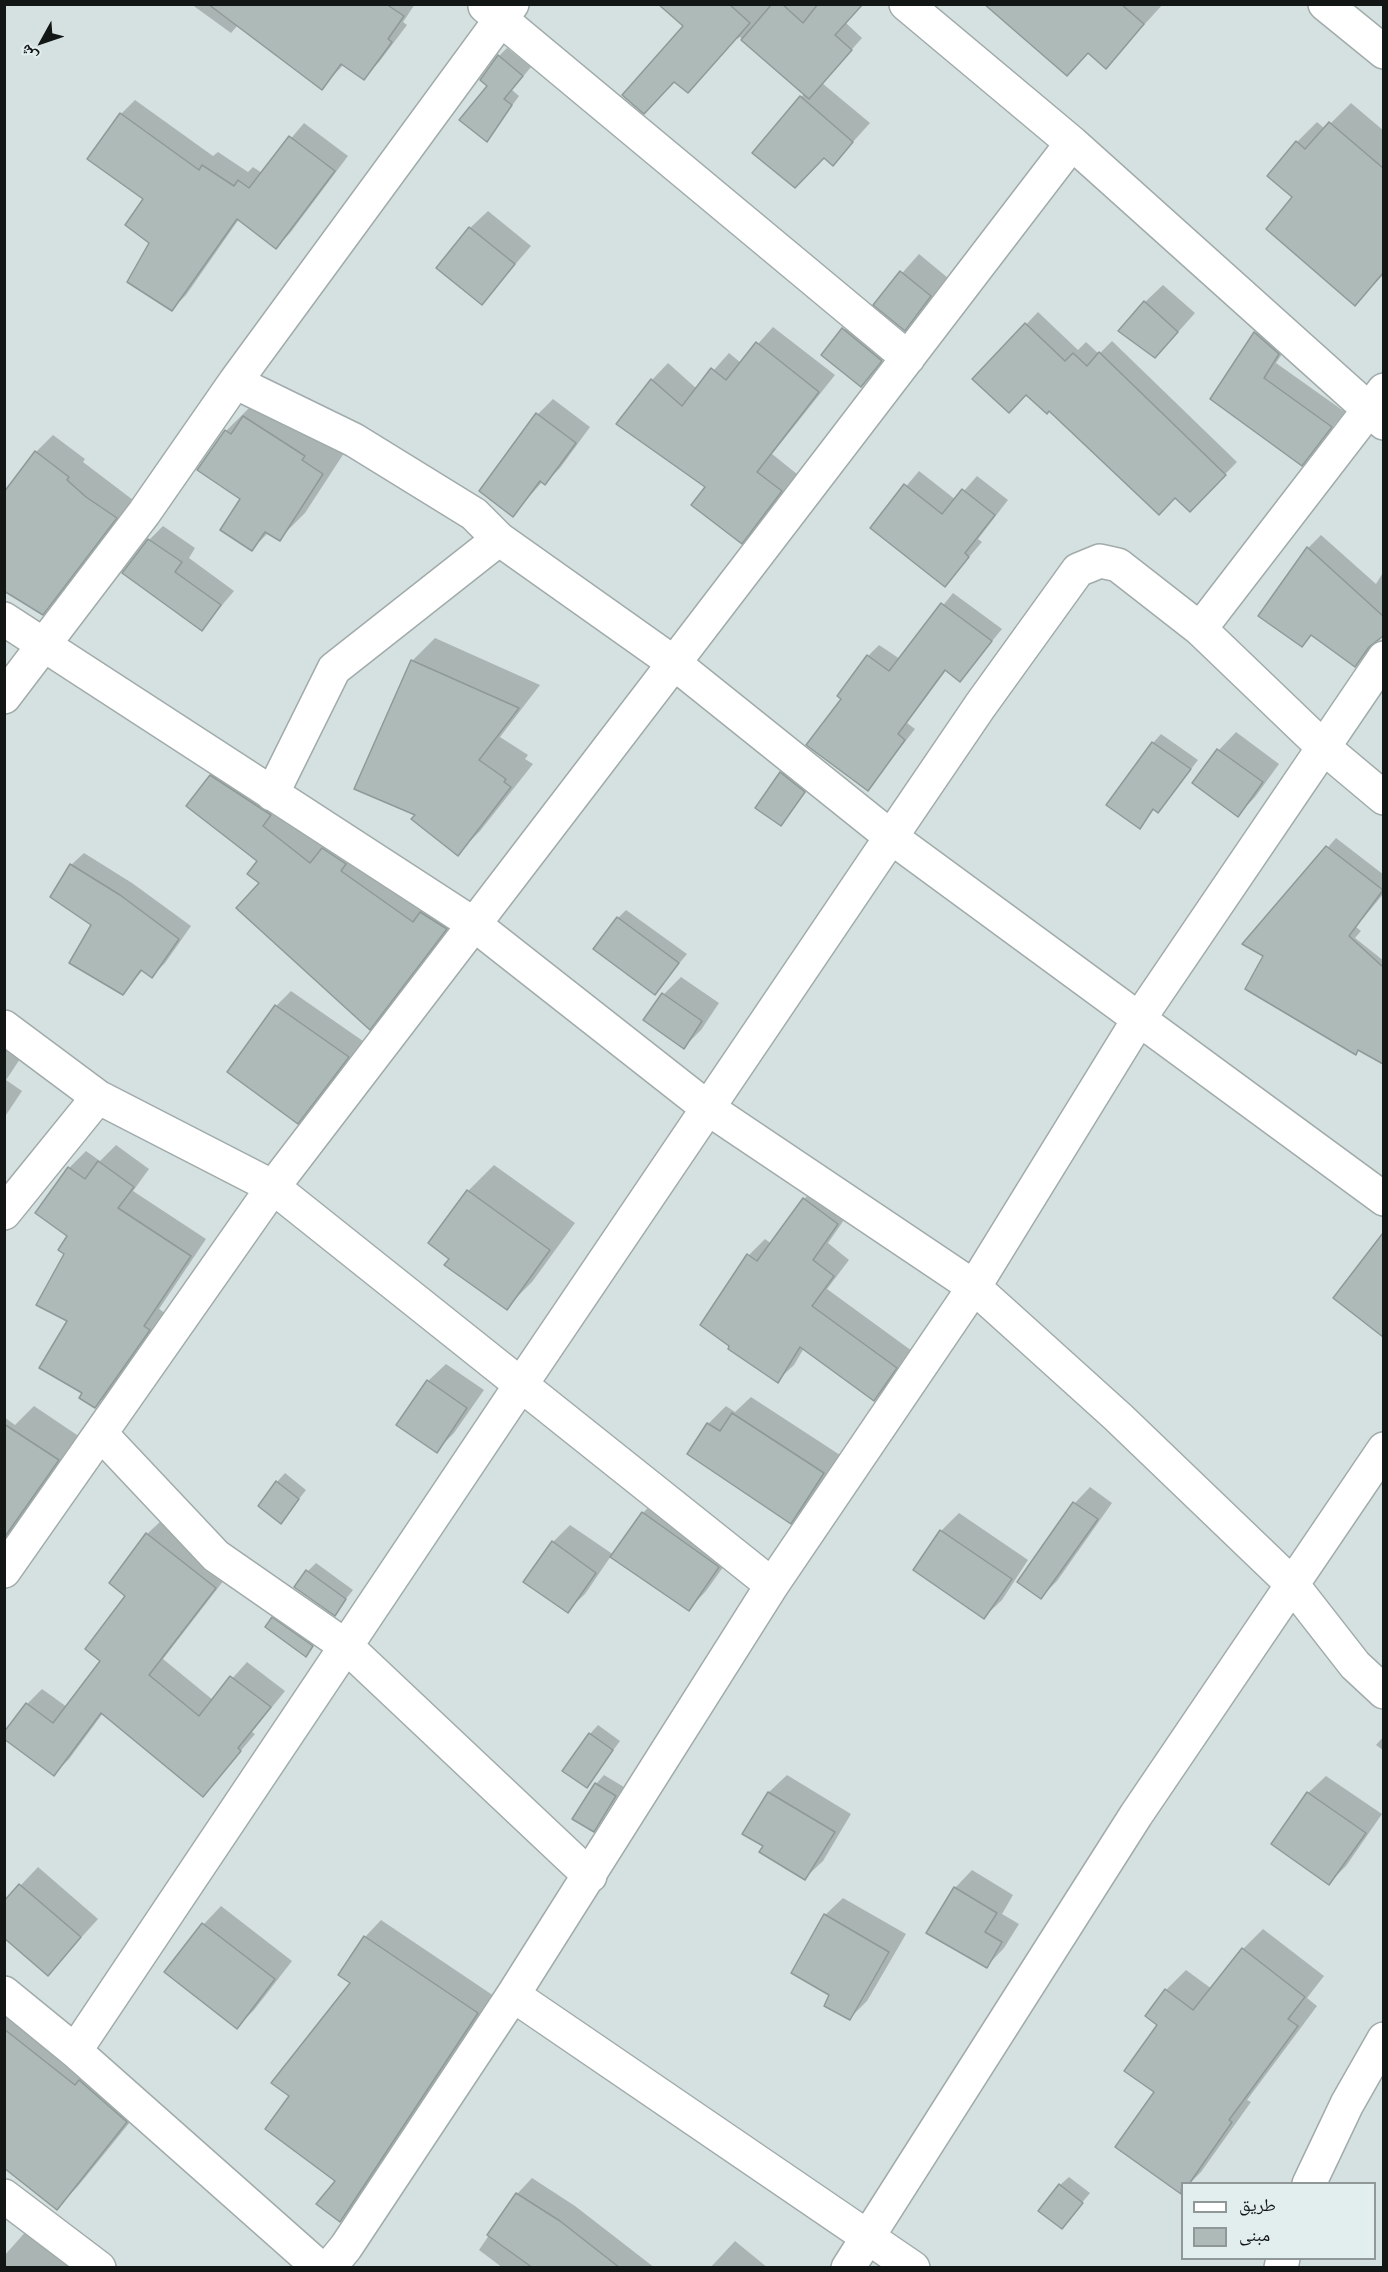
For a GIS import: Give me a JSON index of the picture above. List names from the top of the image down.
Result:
{
  "legend": ["طريق", "مبنى"],
  "north": "bottom left"
}
